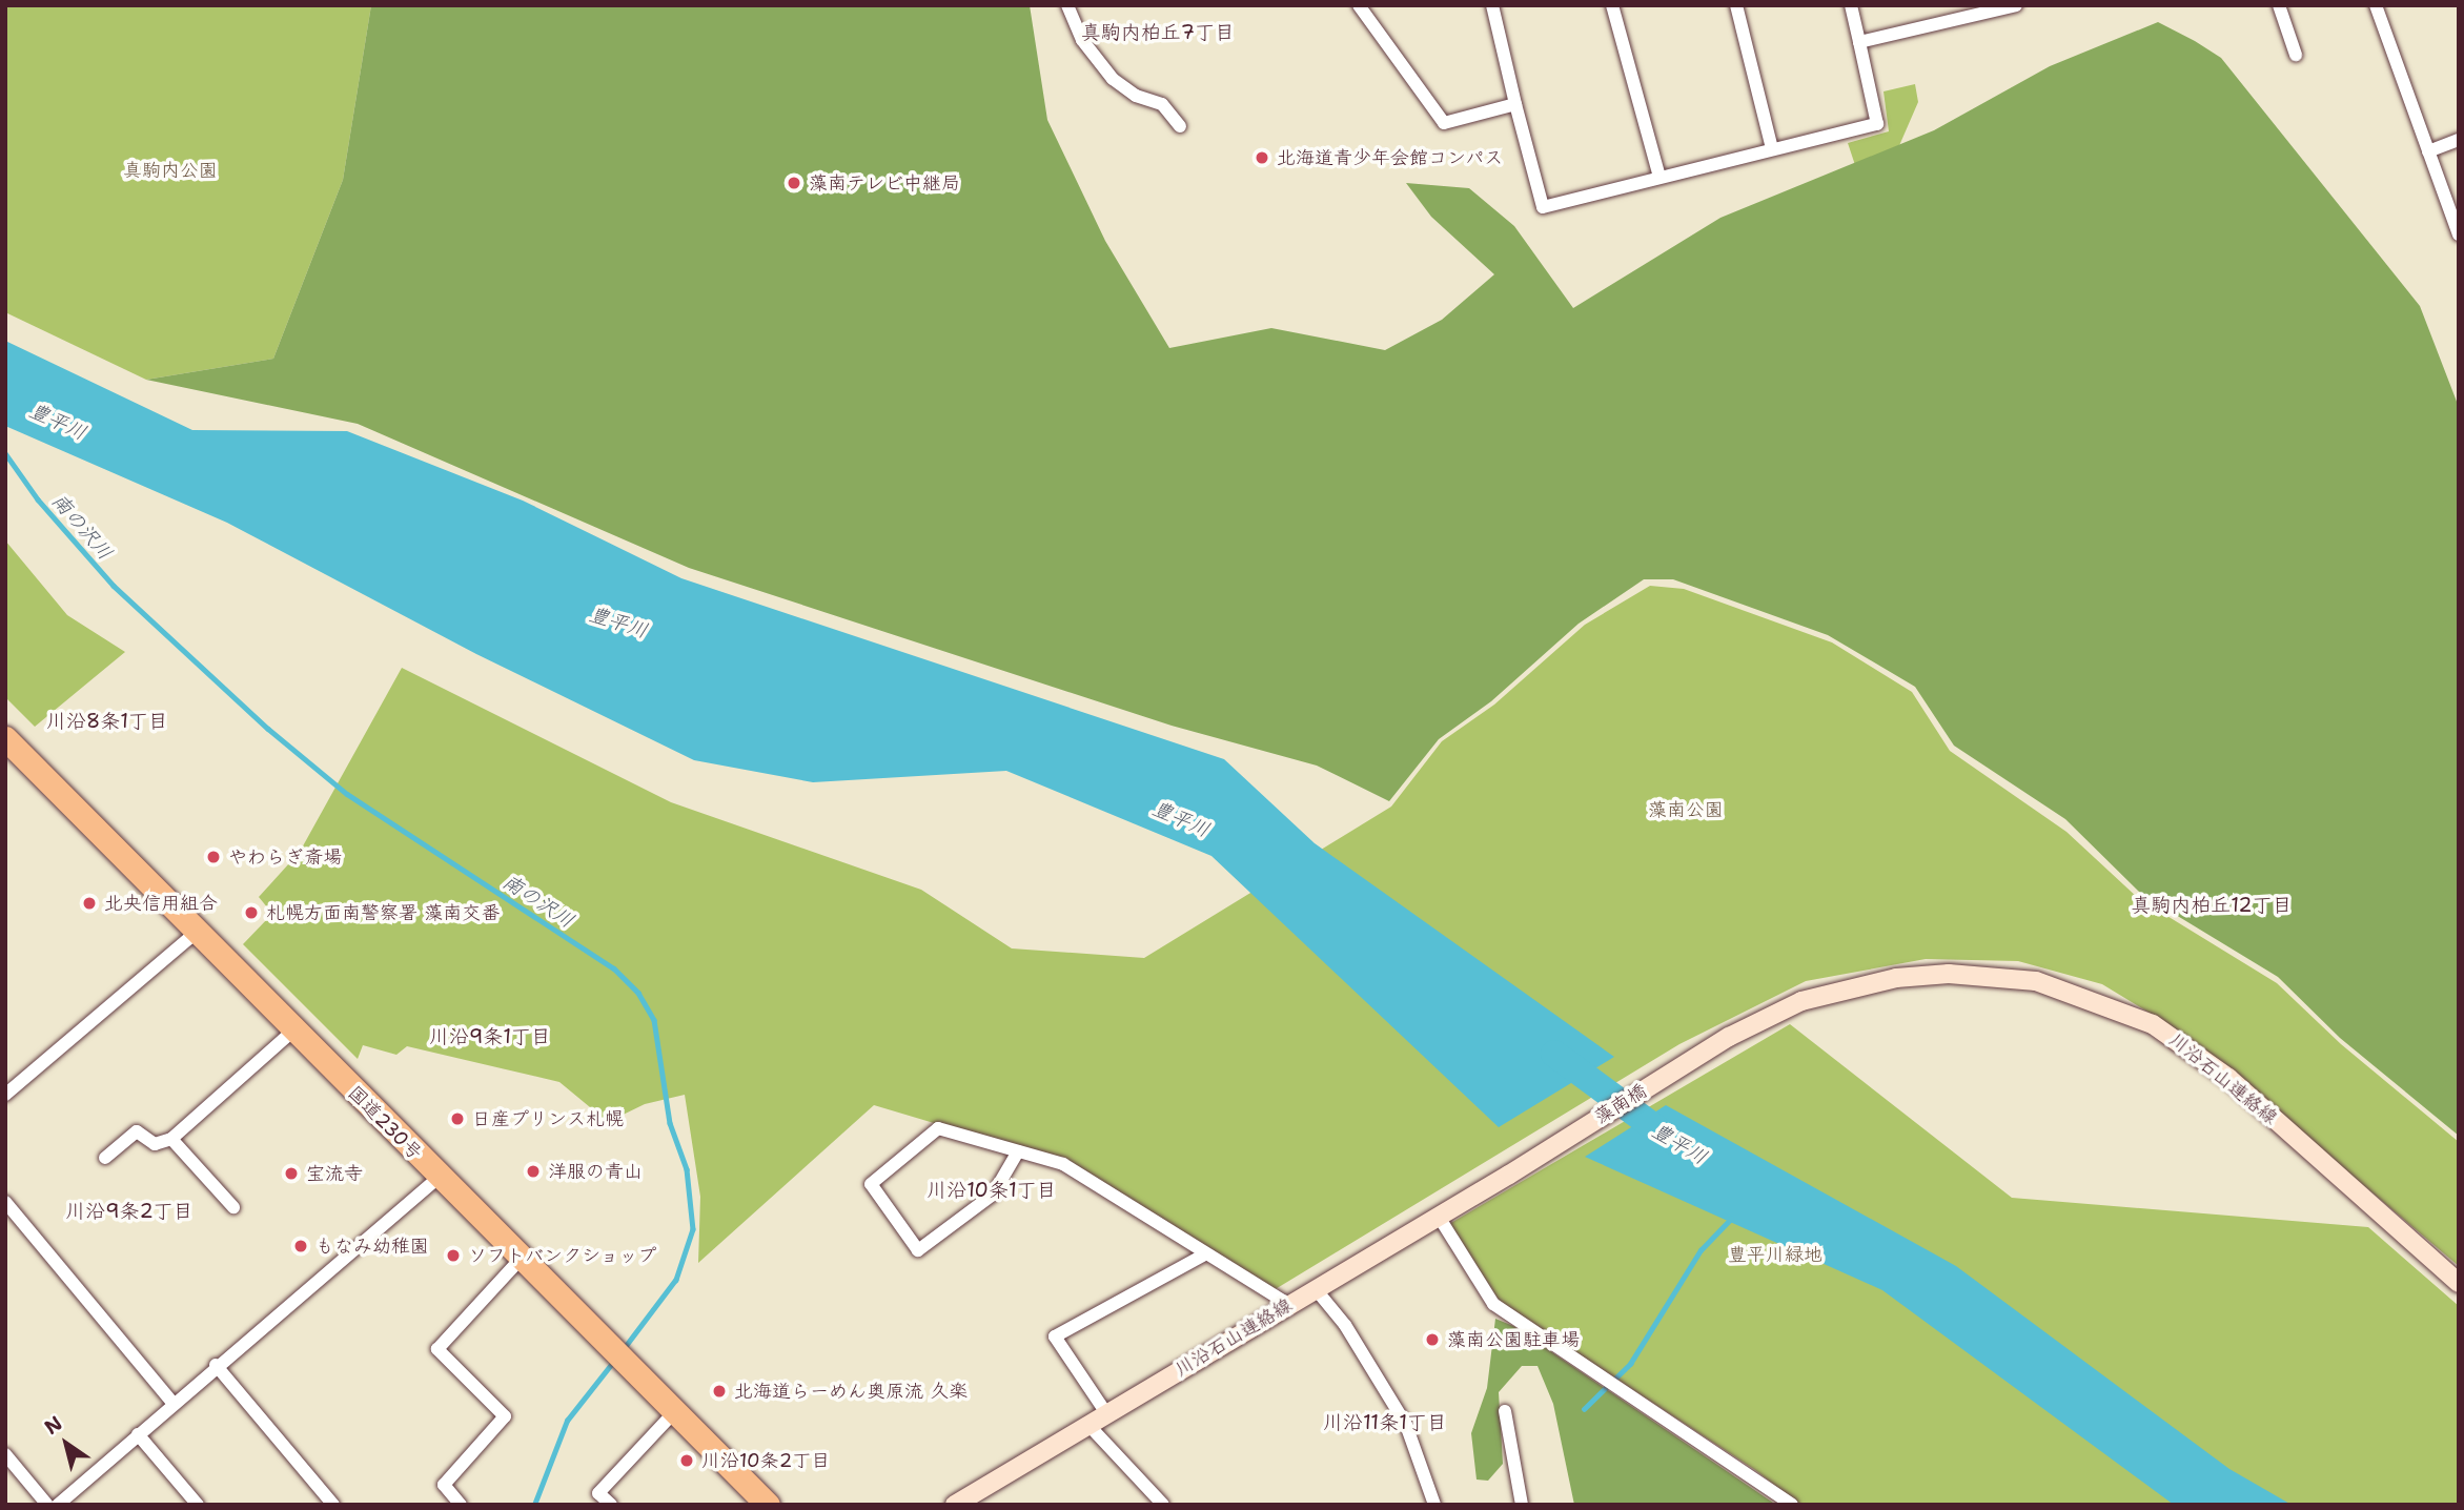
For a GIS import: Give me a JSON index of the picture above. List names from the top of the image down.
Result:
{
  "streets": {
    "highway": ["国道230号"],
    "street": ["川沿石山連絡線", "藻南橋"]
  },
  "crossings": [
    ["川沿石山連絡線", "藻南橋"]
  ],
  "districts": [
    "真駒内柏丘7丁目",
    "川沿8条1丁目",
    "真駒内柏丘12丁目",
    "川沿9条1丁目",
    "川沿10条1丁目",
    "川沿9条2丁目",
    "川沿11条1丁目"
  ],
  "water": ["豊平川", "南の沢川"],
  "parks": ["真駒内公園", "藻南公園", "豊平川緑地"],
  "places": [
    "北海道青少年会館コンパス",
    "藻南テレビ中継局",
    "やわらぎ斎場",
    "北央信用組合",
    "札幌方面南警察署 藻南交番",
    "日産プリンス札幌",
    "洋服の青山",
    "宝流寺",
    "もなみ幼稚園",
    "ソフトバンクショップ",
    "藻南公園駐車場",
    "北海道らーめん奥原流 久楽",
    "川沿10条2丁目"
  ],
  "north": "top left"
}
